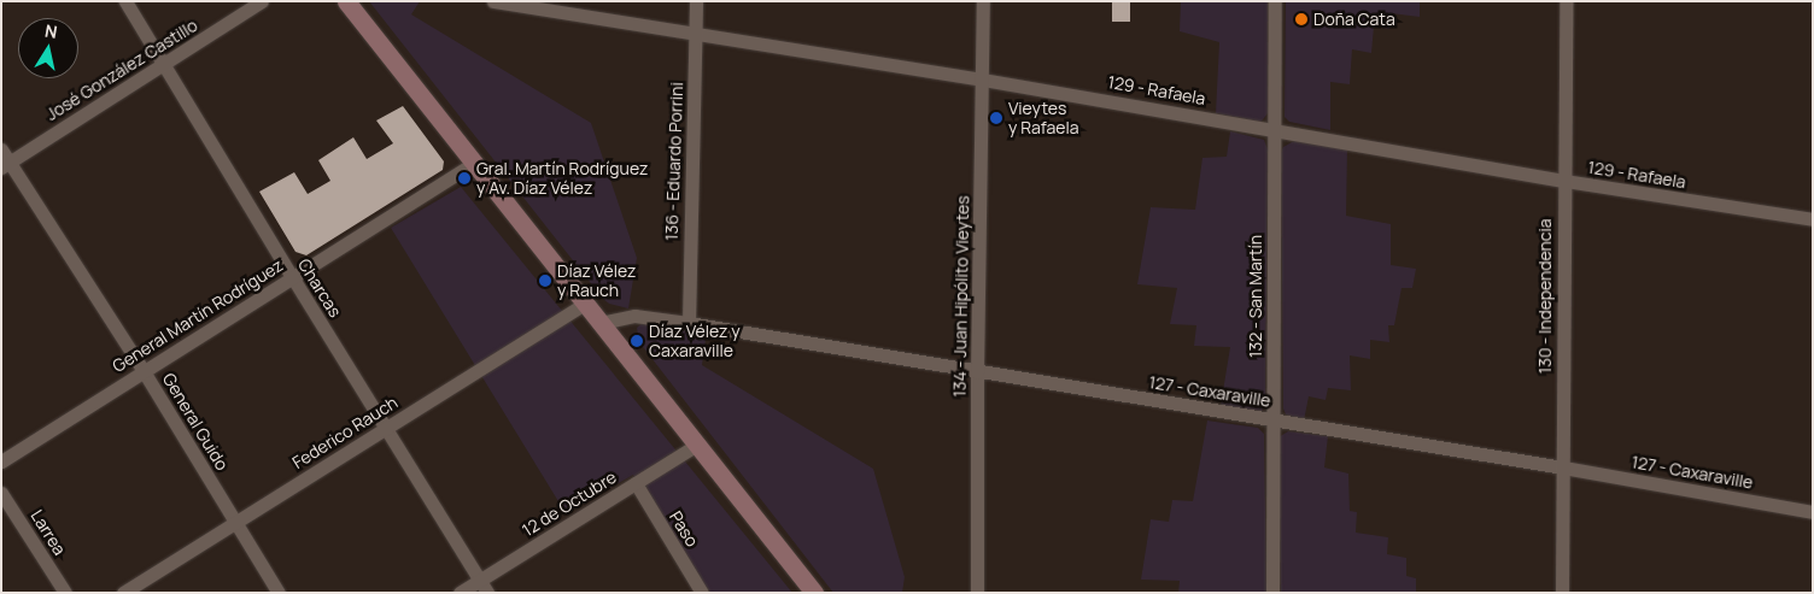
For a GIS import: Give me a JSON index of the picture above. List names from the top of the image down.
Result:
{
  "streets": {
    "street": [
      "José González Castillo",
      "129 - Rafaela",
      "136 - Eduardo Porrini",
      "Charcas",
      "134 - Juan Hipólito Vieytes",
      "132 - San Martín",
      "130 - Independencia",
      "General Martín Rodríguez",
      "127 - Caxaraville",
      "General Guido",
      "Federico Rauch",
      "12 de Octubre",
      "Paso",
      "Larrea"
    ]
  },
  "crossings": [
    ["José González Castillo", "Charcas"],
    ["José González Castillo", "General Guido"],
    ["129 - Rafaela", "136 - Eduardo Porrini"],
    ["129 - Rafaela", "134 - Juan Hipólito Vieytes"],
    ["129 - Rafaela", "132 - San Martín"],
    ["129 - Rafaela", "130 - Independencia"],
    ["136 - Eduardo Porrini", "127 - Caxaraville"],
    ["Charcas", "General Martín Rodríguez"],
    ["Charcas", "Federico Rauch"],
    ["Charcas", "12 de Octubre"],
    ["134 - Juan Hipólito Vieytes", "127 - Caxaraville"],
    ["132 - San Martín", "127 - Caxaraville"],
    ["130 - Independencia", "127 - Caxaraville"],
    ["General Martín Rodríguez", "General Guido"],
    ["General Guido", "Federico Rauch"],
    ["12 de Octubre", "Paso"]
  ],
  "places": [
    "Doña Cata",
    "Vieytes y Rafaela",
    "Gral. Martín Rodríguez y Av. Díaz Vélez",
    "Díaz Vélez y Rauch",
    "Díaz Vélez y Caxaraville"
  ],
  "north": "top"
}
